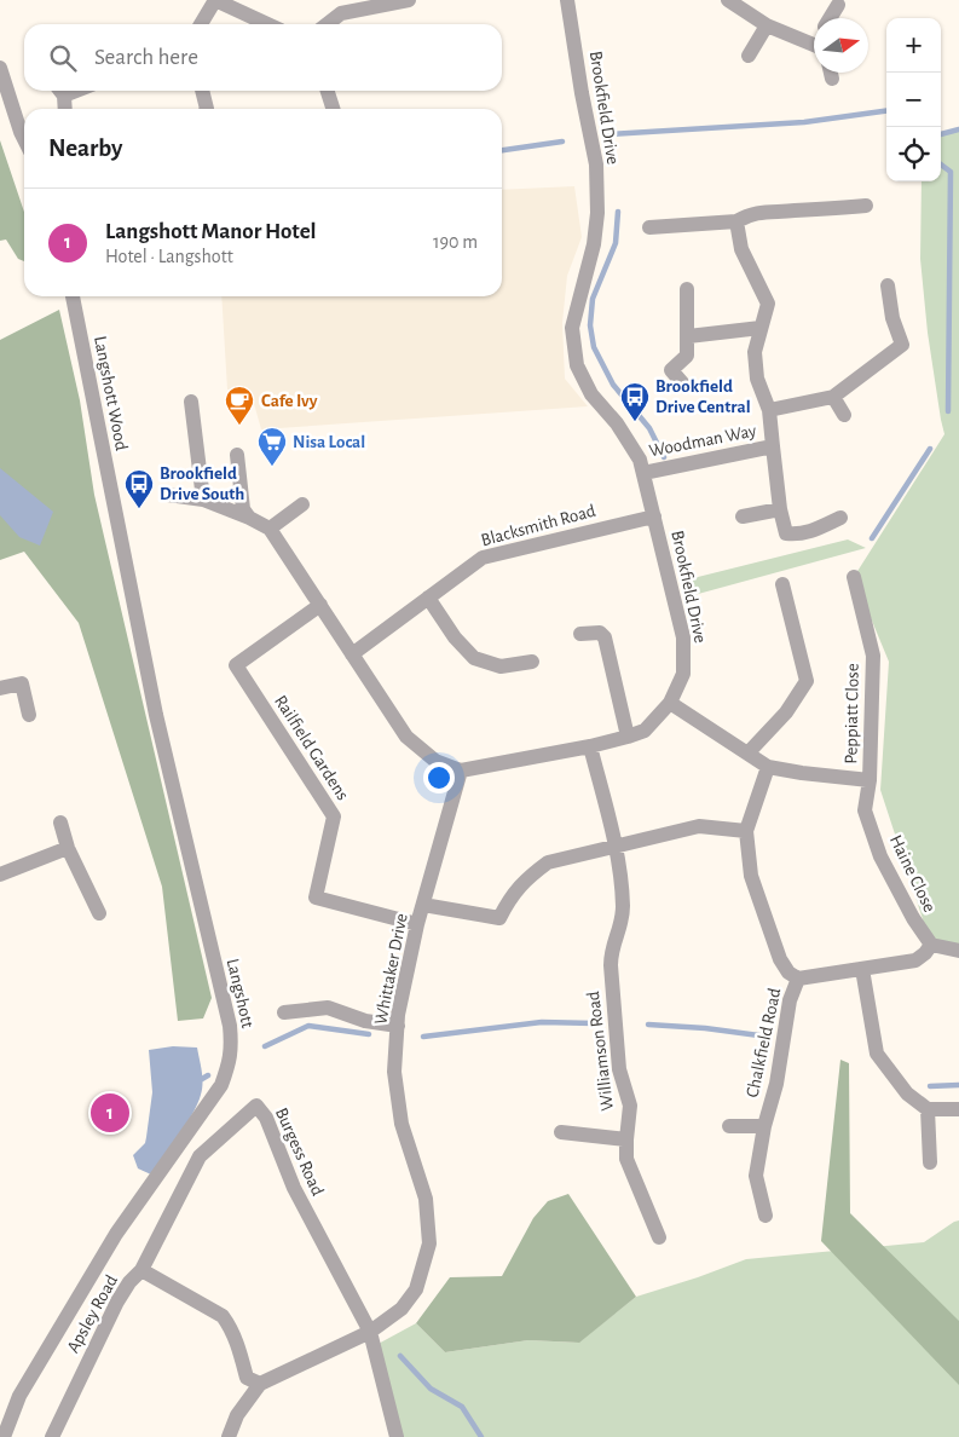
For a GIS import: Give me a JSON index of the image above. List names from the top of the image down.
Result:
{
  "streets": {
    "street": [
      "Brookfield Drive",
      "Langshott Wood",
      "Woodman Way",
      "Blacksmith Road",
      "Peppiatt Close",
      "Railfield Gardens",
      "Haine Close",
      "Whittaker Drive",
      "Langshott",
      "Chalkfield Road",
      "Williamson Road",
      "Burgess Road",
      "Apsley Road"
    ]
  },
  "crossings": [
    ["Brookfield Drive", "Woodman Way"],
    ["Brookfield Drive", "Blacksmith Road"],
    ["Brookfield Drive", "Peppiatt Close"],
    ["Brookfield Drive", "Whittaker Drive"],
    ["Brookfield Drive", "Williamson Road"],
    ["Langshott Wood", "Langshott"],
    ["Peppiatt Close", "Haine Close"],
    ["Peppiatt Close", "Chalkfield Road"],
    ["Railfield Gardens", "Whittaker Drive"],
    ["Whittaker Drive", "Burgess Road"],
    ["Whittaker Drive", "Apsley Road"],
    ["Burgess Road", "Apsley Road"]
  ],
  "places": {
    "bus stop": ["Brookfield Drive Central", "Brookfield Drive South"],
    "cafe": ["Cafe Ivy"],
    "supermarket": ["Nisa Local"]
  },
  "north": "right",
  "page": {
    "map_buttons": ["+", "−"],
    "search": "Search here",
    "heading": "Nearby",
    "list": [
      {
        "mark": "1",
        "name": "Langshott Manor Hotel",
        "note": "Hotel · Langshott",
        "value": "190 m"
      }
    ],
    "pins": "1"
  }
}
